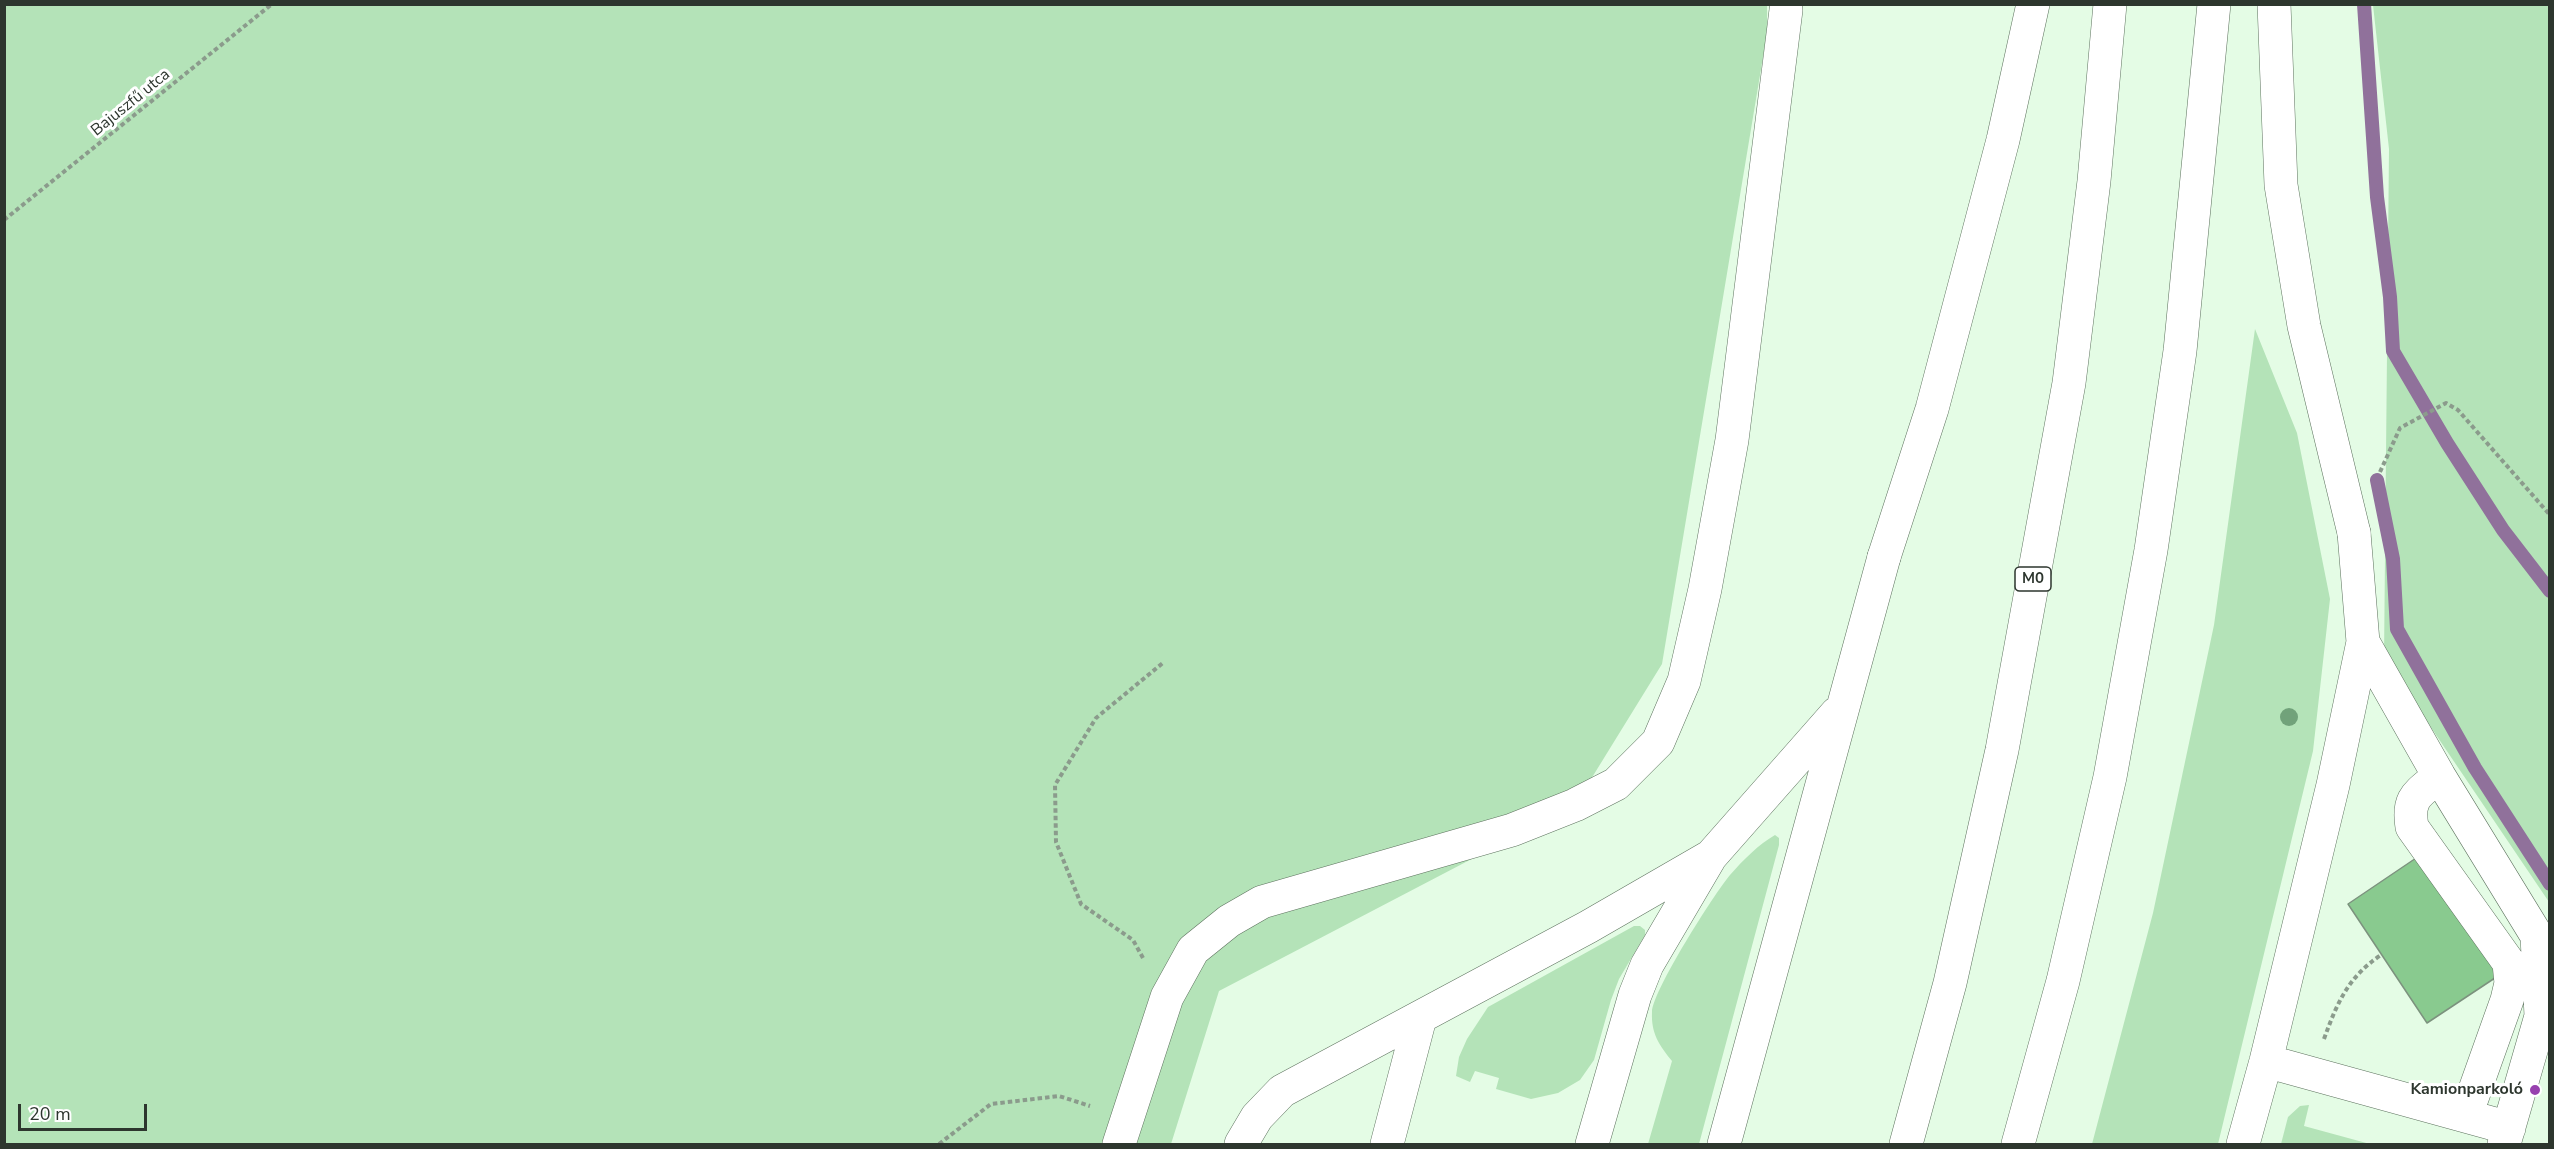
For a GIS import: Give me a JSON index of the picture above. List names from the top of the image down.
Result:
{
  "streets": {
    "main road": ["M0"],
    "path": ["Bajuszfű utca"]
  },
  "places": ["Kamionparkoló"],
  "scale_bar": "20 m"
}
